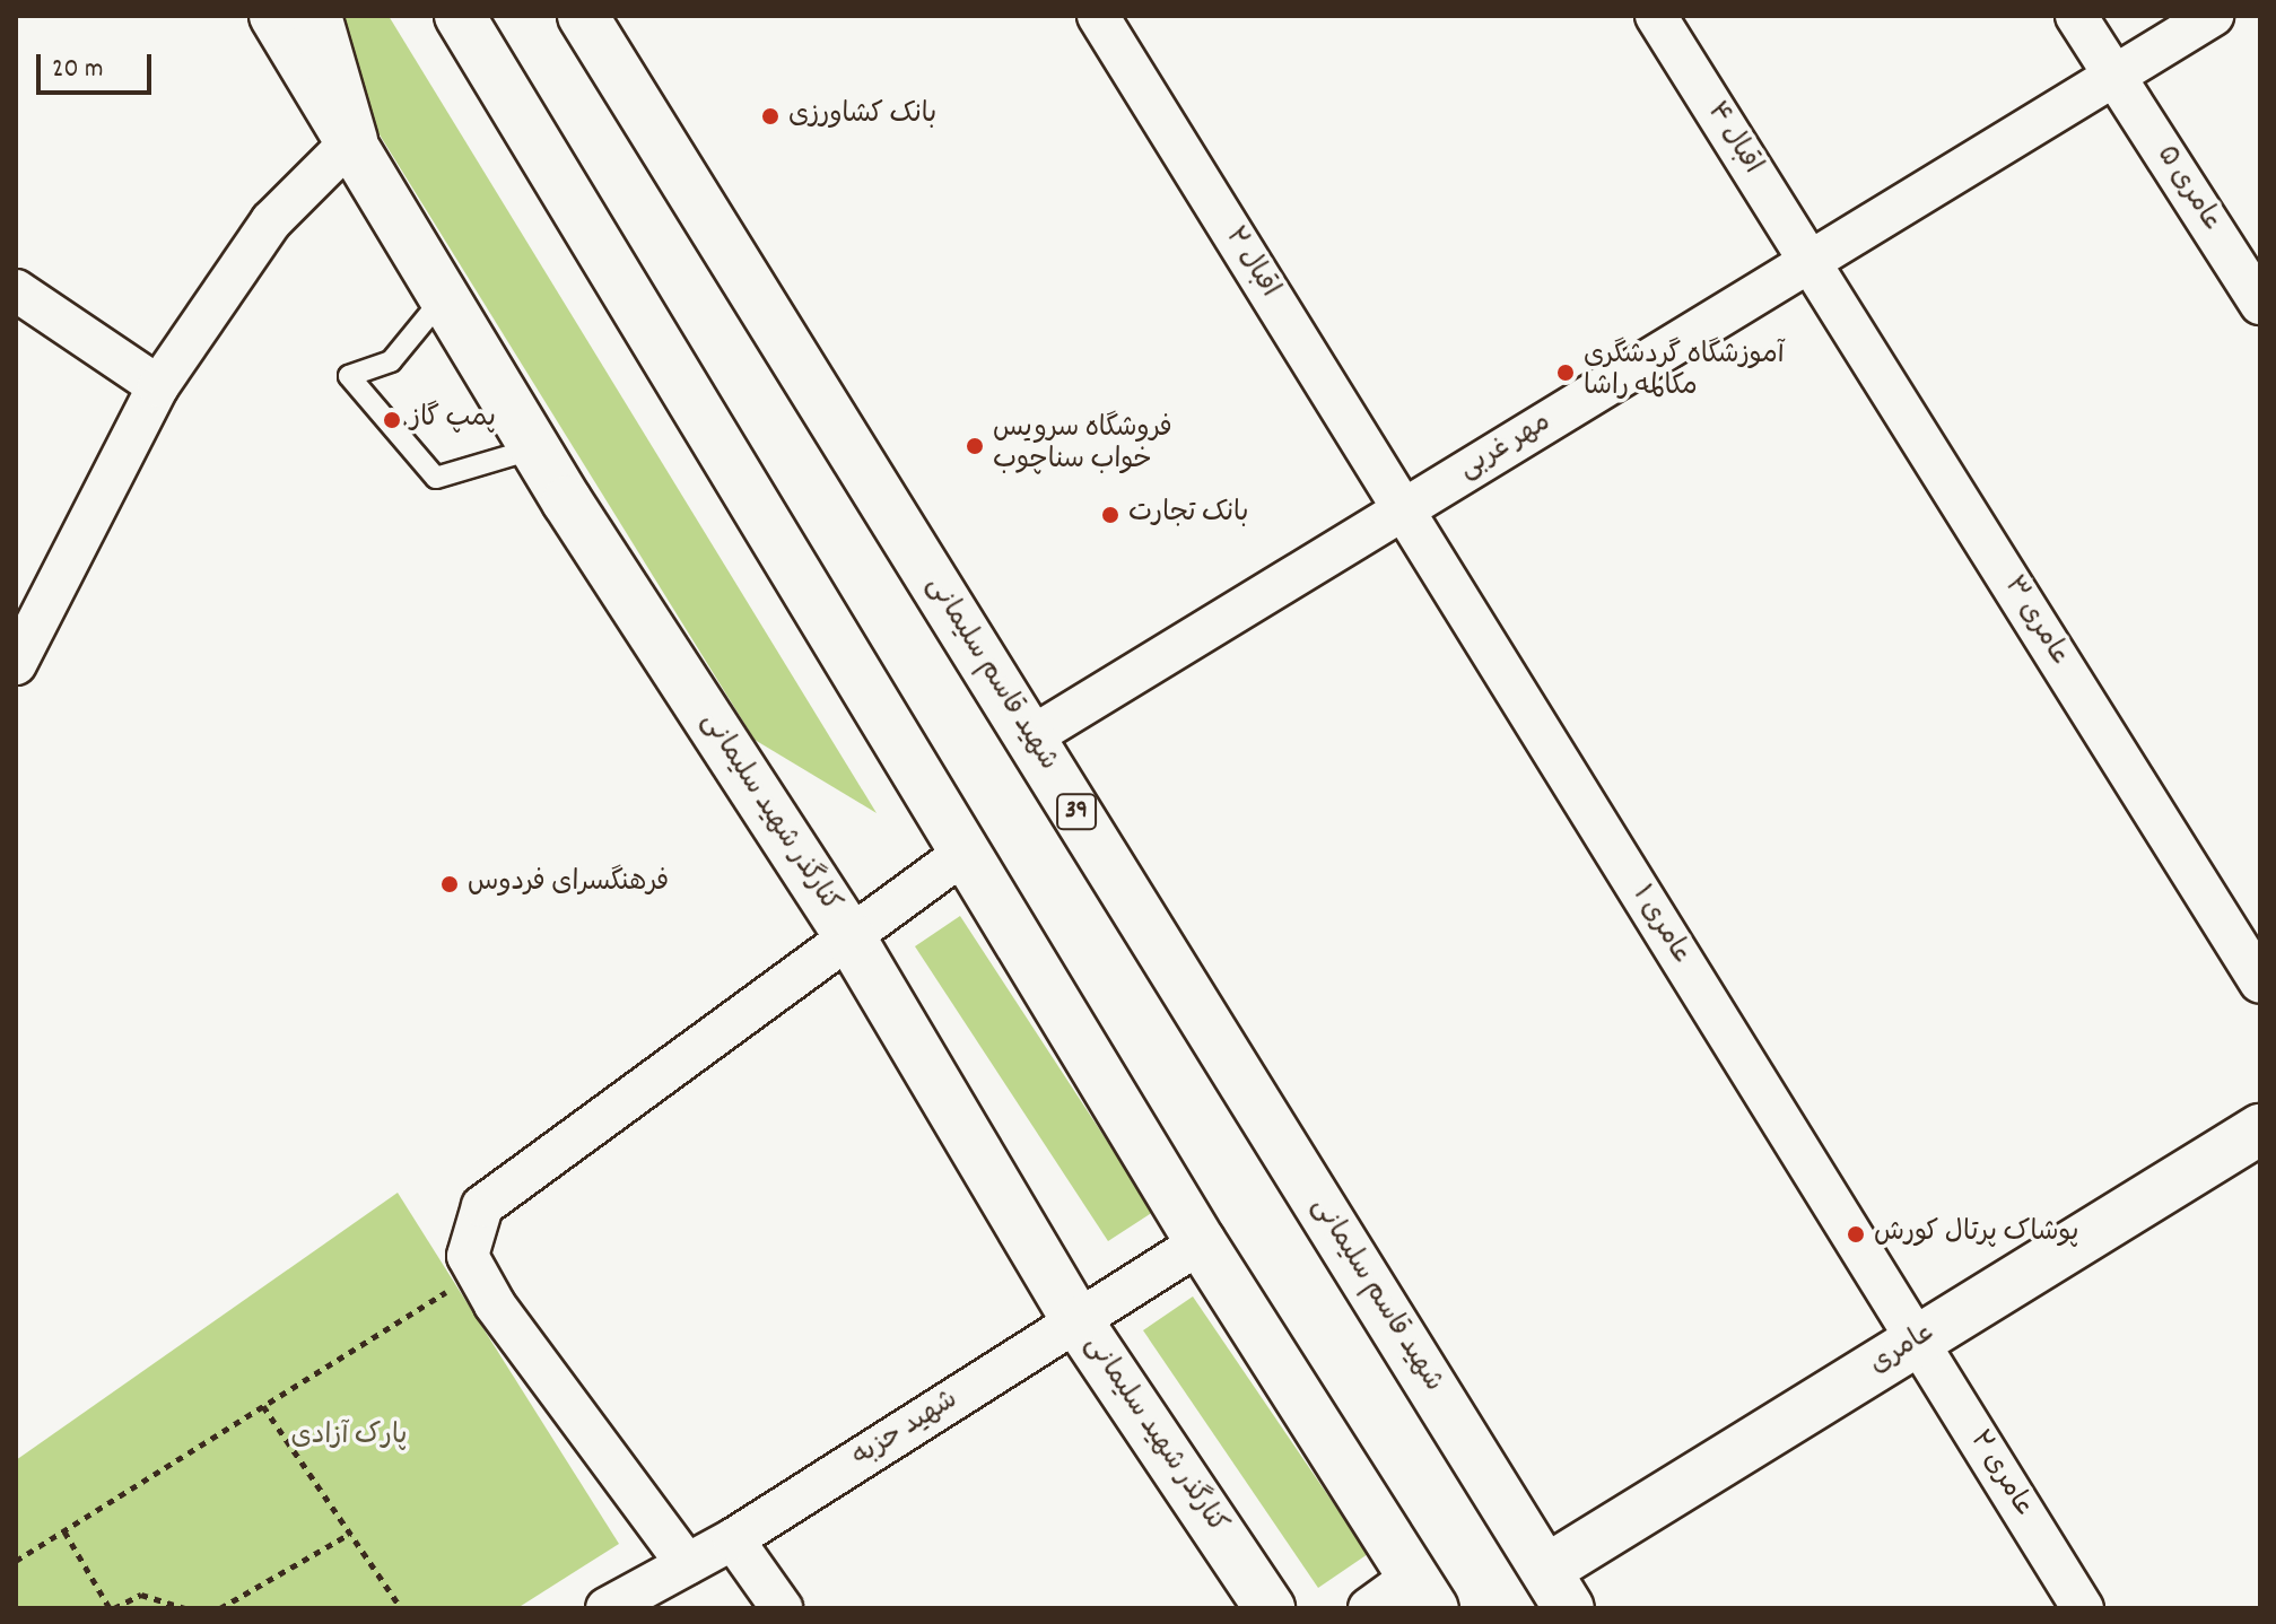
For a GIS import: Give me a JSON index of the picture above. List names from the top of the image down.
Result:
{
  "streets": {
    "main road": [
      "شهید قاسم سلیمانی",
      "39",
      "کنارگذر شهید سلیمانی",
      "عامری"
    ],
    "street": [
      "اقبال ۴",
      "عامری ۵",
      "اقبال ۲",
      "مهر غربی",
      "عامری ۳",
      "عامری ۱",
      "شهید حزبه",
      "عامری ۲"
    ]
  },
  "crossings": [
    ["اقبال ۴", "مهر غربی"],
    ["اقبال ۴", "عامری ۳"],
    ["عامری ۵", "مهر غربی"],
    ["اقبال ۲", "مهر غربی"],
    ["اقبال ۲", "عامری ۱"],
    ["مهر غربی", "عامری ۳"],
    ["مهر غربی", "شهید قاسم سلیمانی"],
    ["مهر غربی", "عامری ۱"],
    ["شهید قاسم سلیمانی", "عامری"],
    ["کنارگذر شهید سلیمانی", "شهید حزبه"],
    ["عامری ۱", "عامری"],
    ["عامری ۱", "عامری ۲"],
    ["عامری", "عامری ۲"]
  ],
  "parks": ["پارک آزادی"],
  "places": [
    "بانک کشاورزی",
    "آموزشگاه گردشگری مکالمه راشا",
    "پمپ گاز",
    "فروشگاه سرویس خواب سناچوب",
    "بانک تجارت",
    "فرهنگسرای فردوس",
    "پوشاک پرتال کورش"
  ],
  "scale_bar": "20 m"
}
